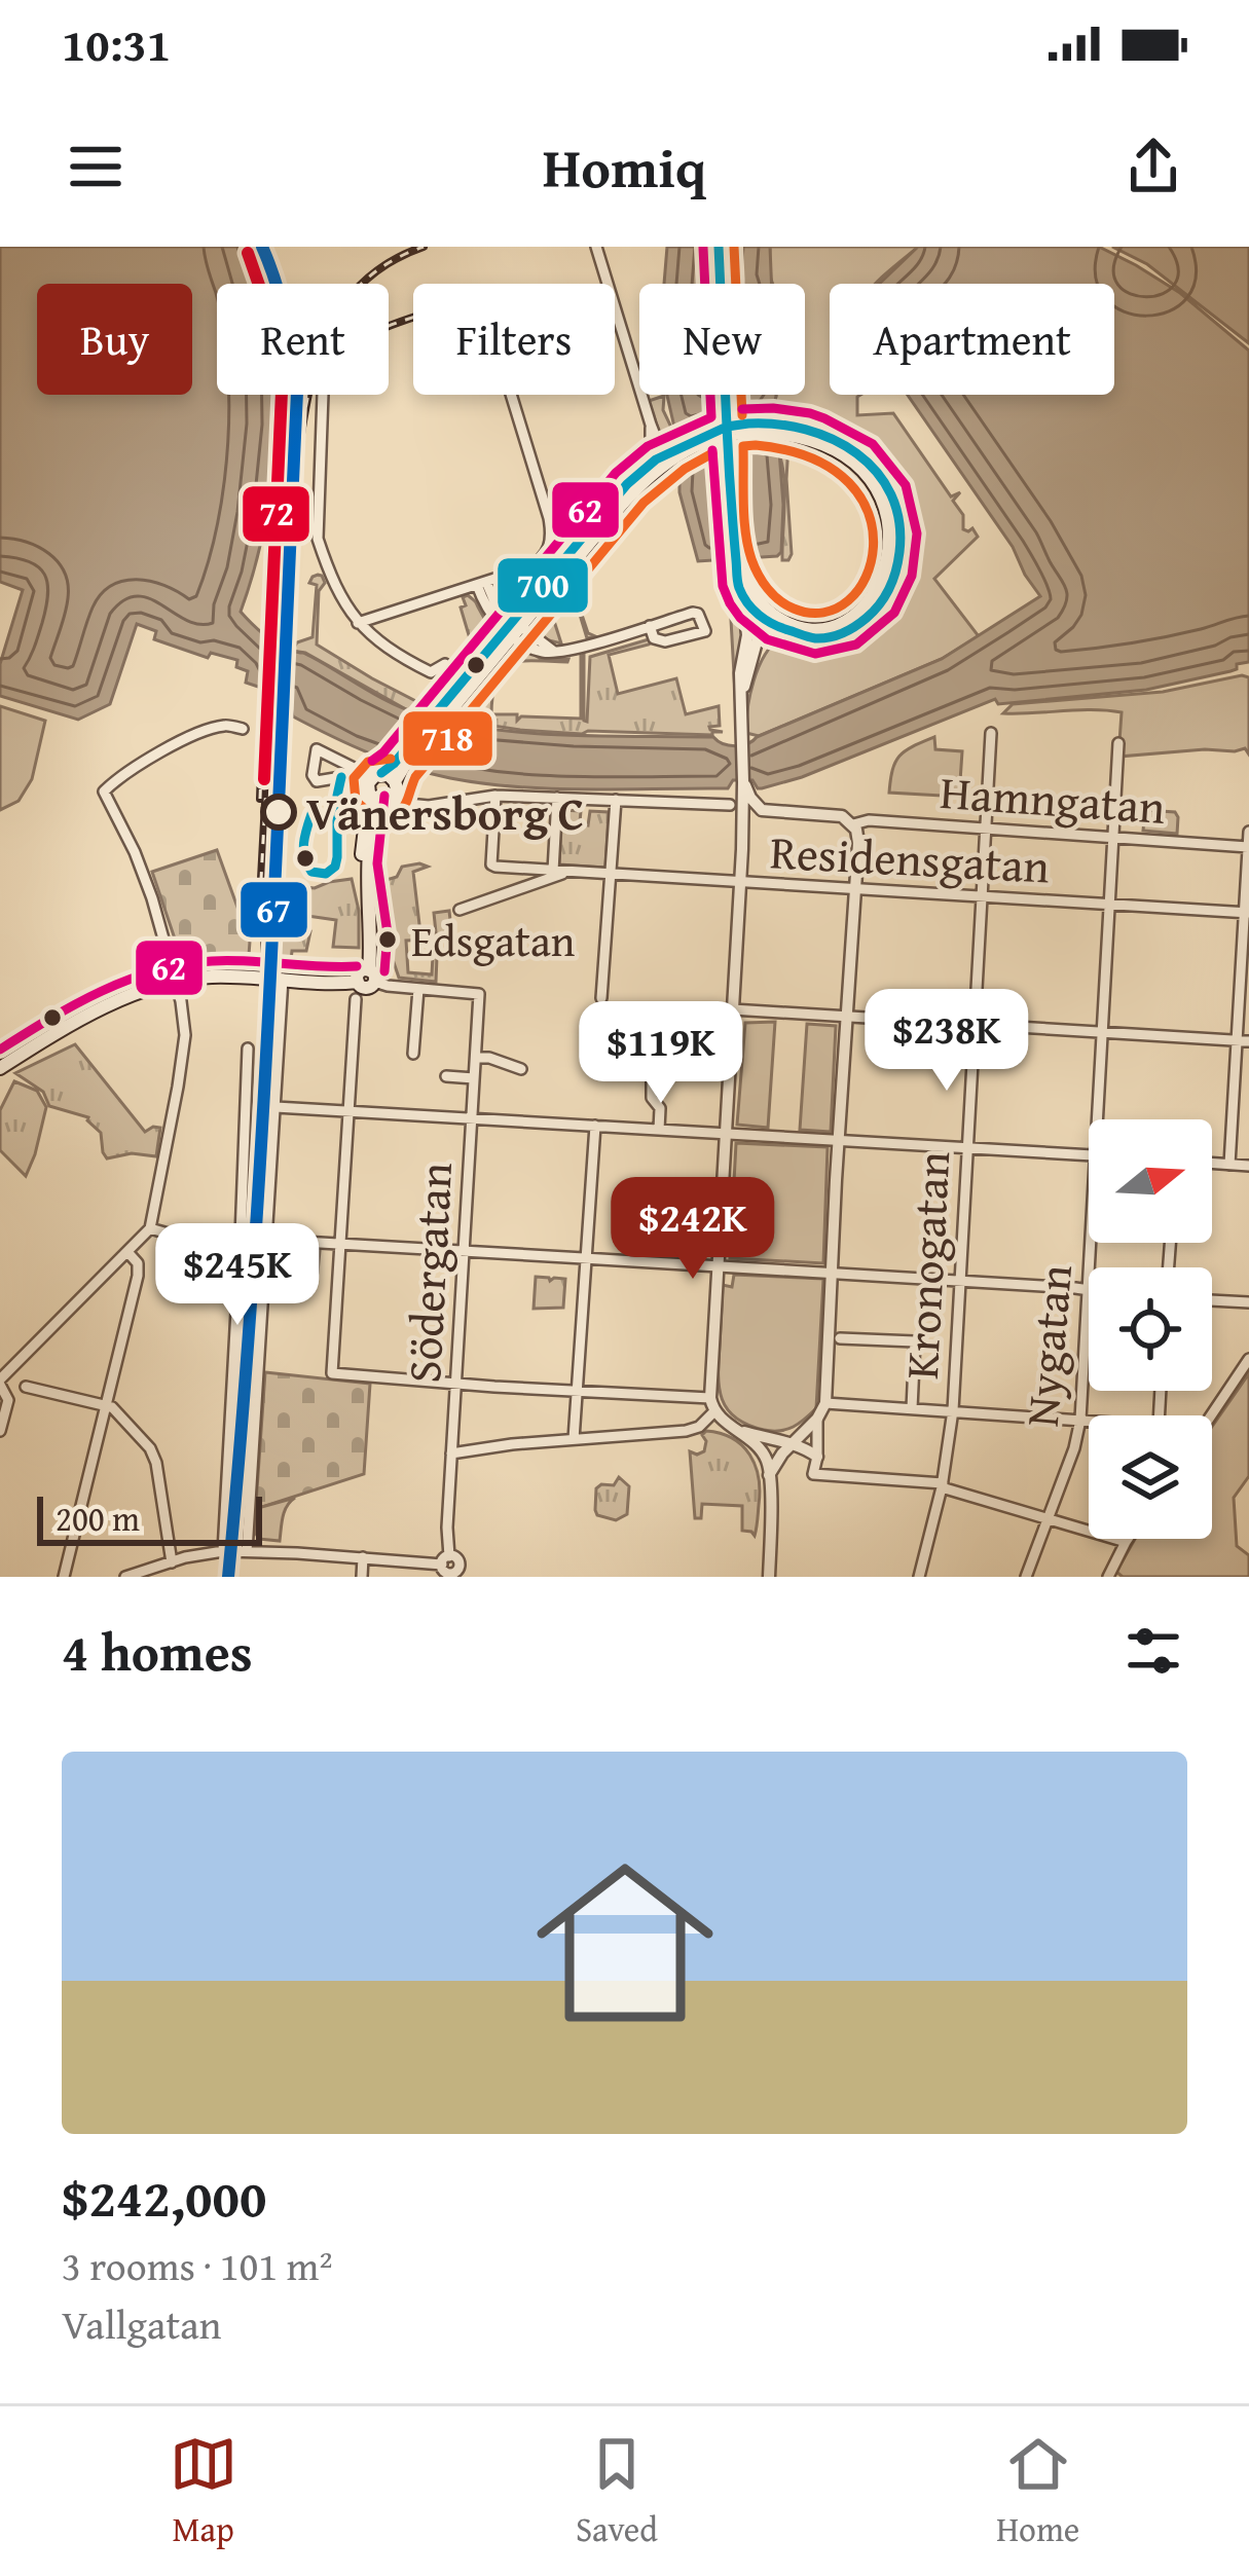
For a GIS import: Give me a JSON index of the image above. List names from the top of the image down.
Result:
{
  "streets": {
    "street": [
      "Hamngatan",
      "Residensgatan",
      "Kronogatan",
      "Södergatan",
      "Nygatan"
    ]
  },
  "crossings": [
    ["Hamngatan", "Kronogatan"],
    ["Hamngatan", "Nygatan"],
    ["Residensgatan", "Kronogatan"],
    ["Residensgatan", "Nygatan"]
  ],
  "places": ["Vänersborg C", "Edsgatan"],
  "lines": [
    "transit line 67",
    "transit line 700",
    "transit line 718",
    "transit line 62",
    "transit line 72"
  ],
  "scale_bar": "200 m",
  "north": "right",
  "page": {
    "status": "10:31",
    "header": "Homiq",
    "chip": [
      "Buy",
      "Rent",
      "Filters",
      "New",
      "Apartment"
    ],
    "price": [
      "$238K",
      "$119K",
      "$242K",
      "$245K"
    ],
    "scale": "200 m",
    "heading": "4 homes",
    "list": [
      {
        "name": "$242,000",
        "note": "3 rooms · 101 m² · Vallgatan"
      }
    ],
    "tabs": ["Map", "Saved", "Home"]
  }
}
